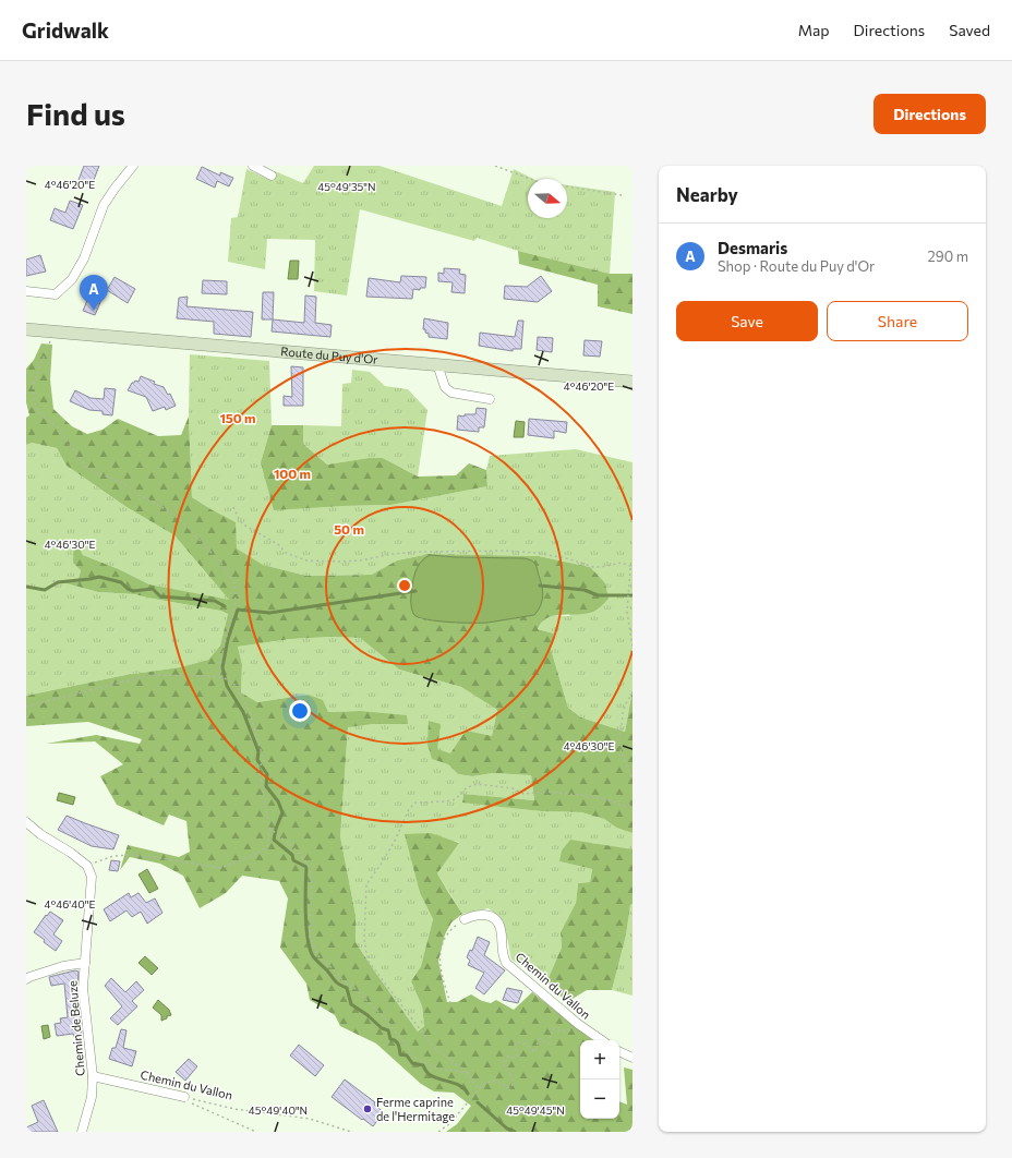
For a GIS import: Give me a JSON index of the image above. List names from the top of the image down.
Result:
{
  "streets": {
    "main road": ["Route du Puy d'Or"],
    "street": ["Chemin du Vallon", "Chemin de Beluze"]
  },
  "crossings": [
    ["Chemin du Vallon", "Chemin de Beluze"]
  ],
  "places": ["Ferme caprine de l'Hermitage"],
  "north": "right",
  "page": {
    "header": "Gridwalk",
    "nav": ["Map", "Directions", "Saved"],
    "buttons": [
      "Directions",
      ["Save", "Share"]
    ],
    "title": "Find us",
    "heading": "Nearby",
    "list": [
      {
        "mark": "A",
        "name": "Desmaris",
        "note": "Shop · Route du Puy d'Or",
        "value": "290 m"
      }
    ],
    "pins": "A",
    "map_buttons": ["+", "−"]
  },
  "coordinates": [
    "4°46'20\"E",
    "45°49'35\"N",
    "4°46'30\"E",
    "4°46'40\"E",
    "45°49'40\"N",
    "45°49'45\"N"
  ],
  "rings": ["150 m", "100 m", "50 m"]
}
